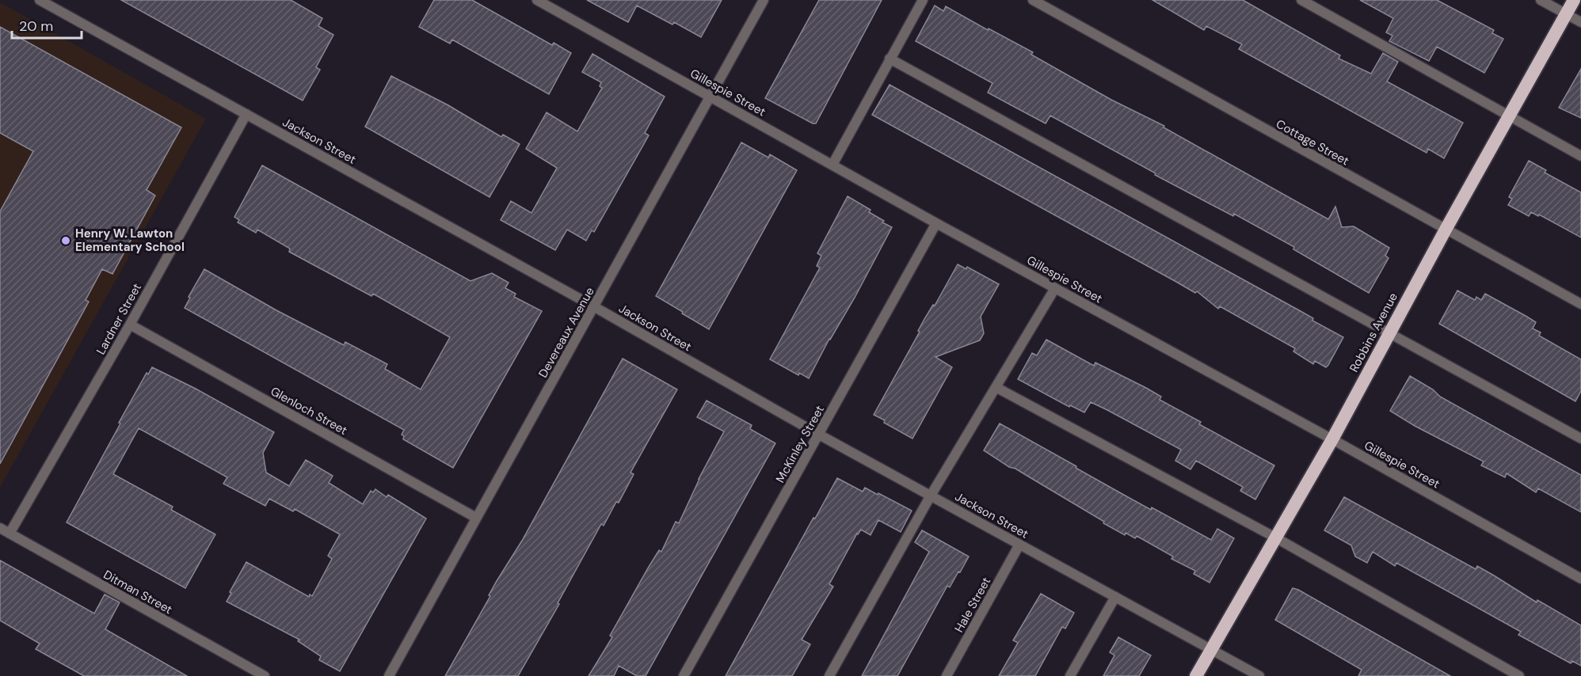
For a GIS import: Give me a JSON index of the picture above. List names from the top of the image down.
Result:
{
  "streets": {
    "highway": ["Robbins Avenue"],
    "street": [
      "Gillespie Street",
      "Jackson Street",
      "Cottage Street",
      "Lardner Street",
      "Devereaux Avenue",
      "Glenloch Street",
      "McKinley Street",
      "Ditman Street",
      "Hale Street"
    ]
  },
  "crossings": [
    ["Gillespie Street", "Devereaux Avenue"],
    ["Gillespie Street", "Robbins Avenue"],
    ["Gillespie Street", "McKinley Street"],
    ["Jackson Street", "Lardner Street"],
    ["Jackson Street", "Devereaux Avenue"],
    ["Jackson Street", "Robbins Avenue"],
    ["Jackson Street", "McKinley Street"],
    ["Jackson Street", "Hale Street"],
    ["Cottage Street", "Robbins Avenue"],
    ["Lardner Street", "Glenloch Street"],
    ["Lardner Street", "Ditman Street"],
    ["Devereaux Avenue", "Glenloch Street"]
  ],
  "places": ["Henry W. Lawton Elementary School"],
  "scale_bar": "20 m"
}
